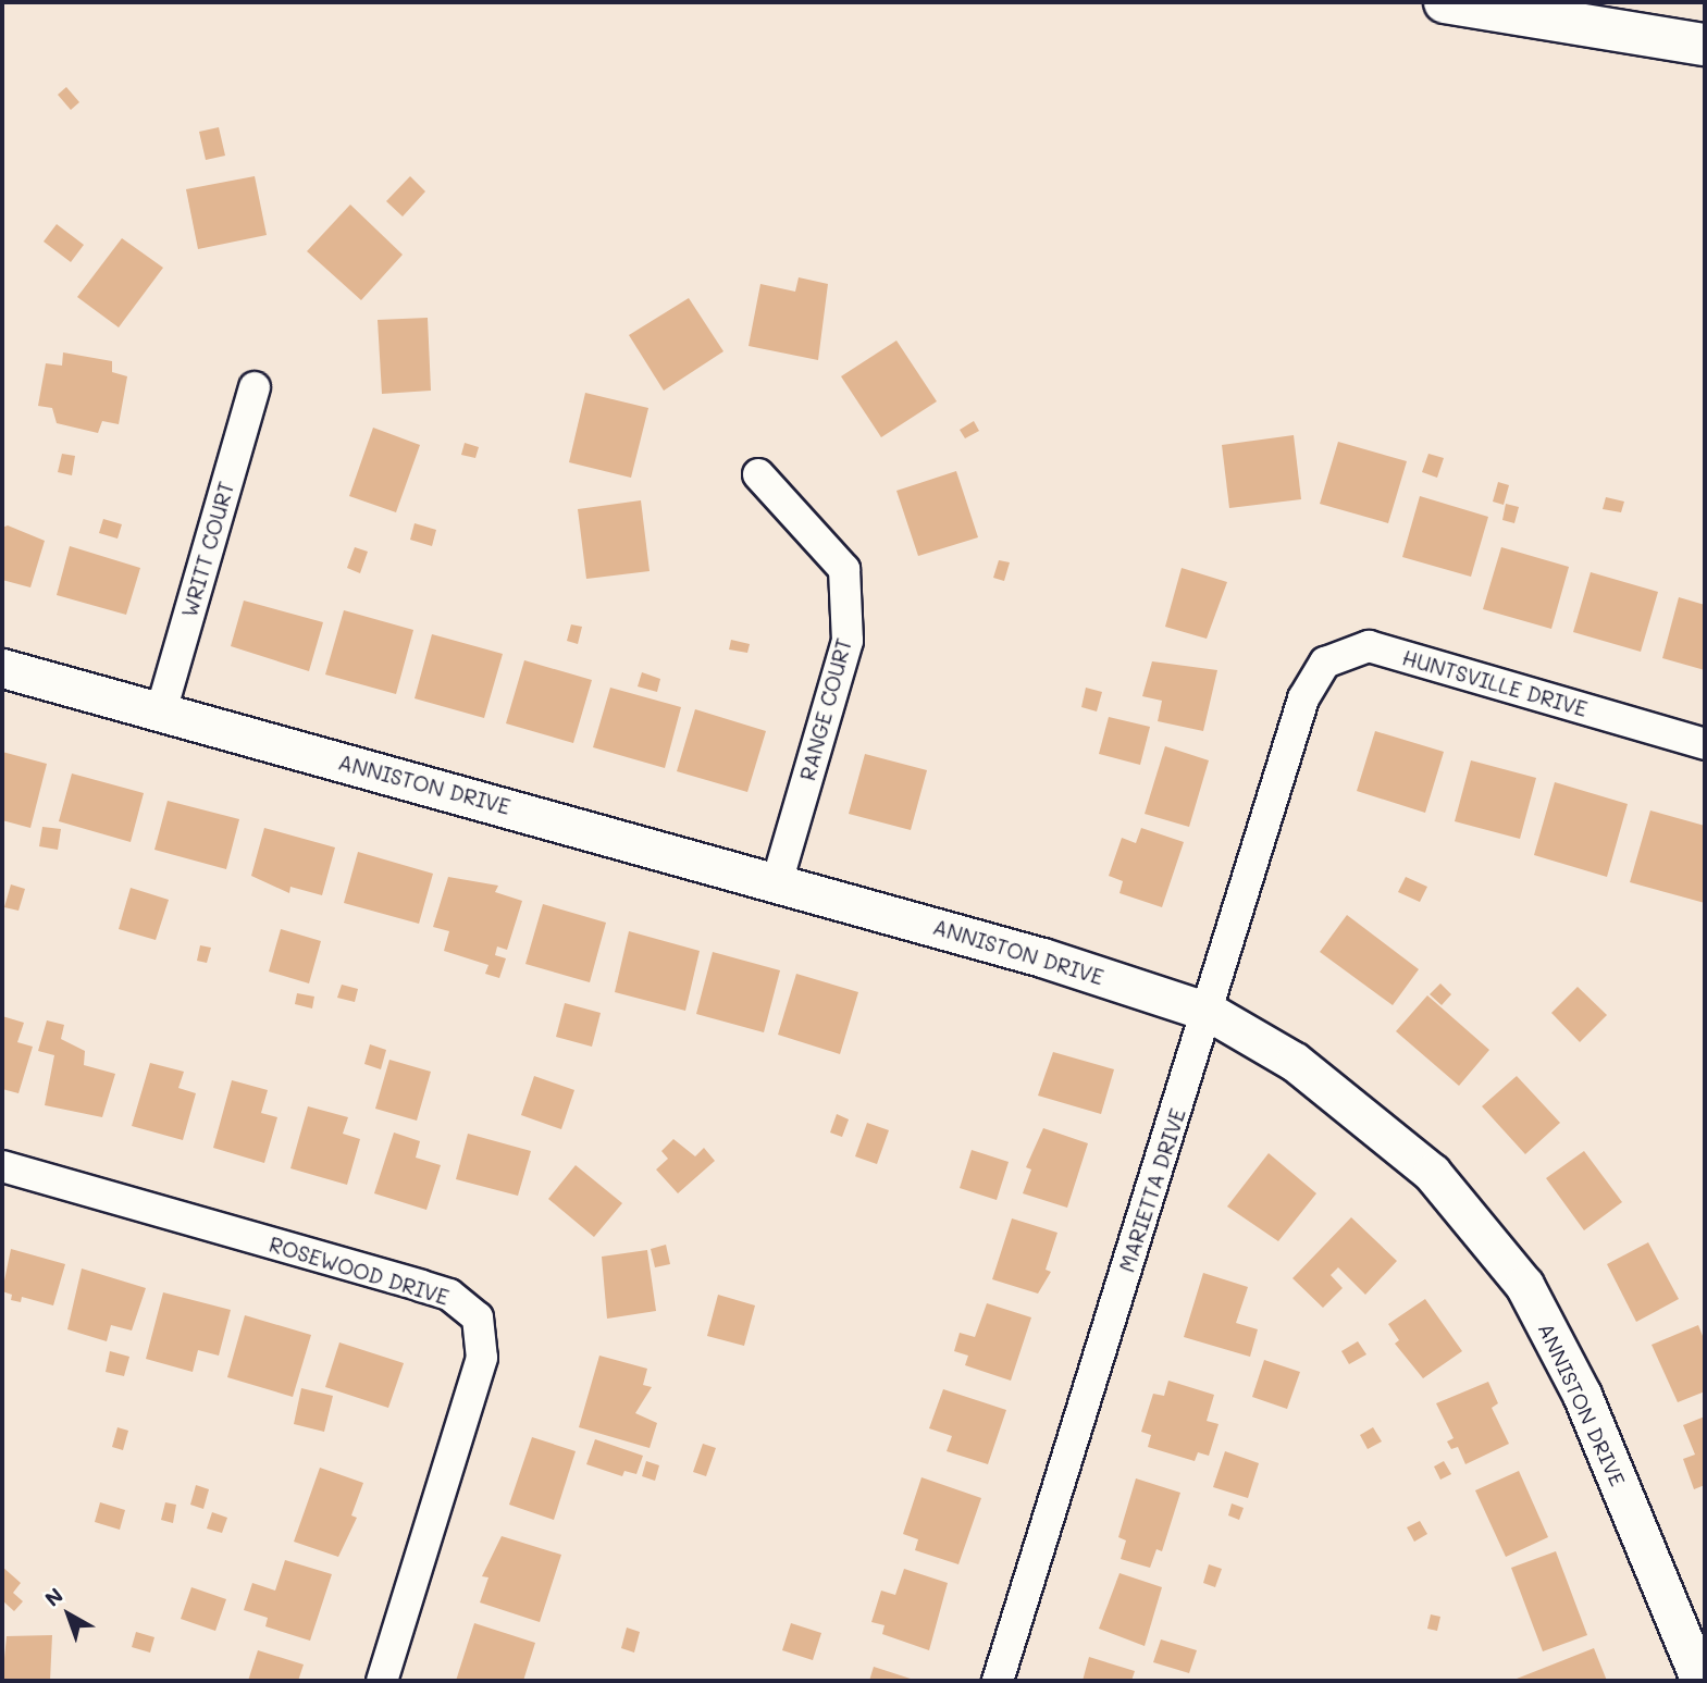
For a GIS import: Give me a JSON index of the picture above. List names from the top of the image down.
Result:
{
  "streets": {
    "street": [
      "WRITT COURT",
      "HUNTSVILLE DRIVE",
      "RANGE COURT",
      "ANNISTON DRIVE",
      "MARIETTA DRIVE",
      "ROSEWOOD DRIVE"
    ]
  },
  "crossings": [
    ["WRITT COURT", "ANNISTON DRIVE"],
    ["HUNTSVILLE DRIVE", "MARIETTA DRIVE"],
    ["RANGE COURT", "ANNISTON DRIVE"],
    ["ANNISTON DRIVE", "MARIETTA DRIVE"]
  ],
  "north": "top left"
}
